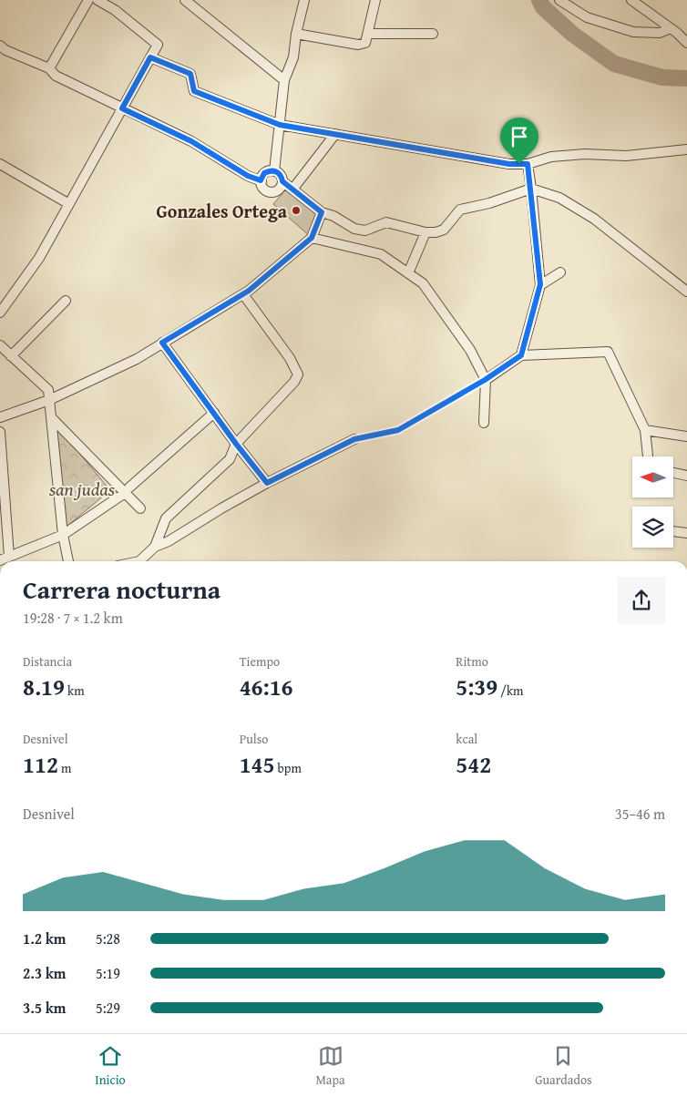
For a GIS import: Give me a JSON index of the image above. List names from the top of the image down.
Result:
{
  "parks": ["san judas"],
  "places": ["Gonzales Ortega"],
  "north": "left",
  "page": {
    "heading": ["Carrera nocturna", "19:28 · 7 × 1.2 km"],
    "stats": [
      ["Distancia", "8.19 km"],
      ["Tiempo", "46:16"],
      ["Ritmo", "5:39 /km"],
      ["Desnivel", "112 m"],
      ["Pulso", "145 bpm"],
      ["kcal", "542"]
    ],
    "chart": ["Desnivel", "35–46 m"],
    "list": [
      {
        "name": "1.2 km",
        "note": "5:28"
      },
      {
        "name": "2.3 km",
        "note": "5:19"
      },
      {
        "name": "3.5 km",
        "note": "5:29"
      }
    ],
    "tabs": ["Inicio", "Mapa", "Guardados"]
  }
}
